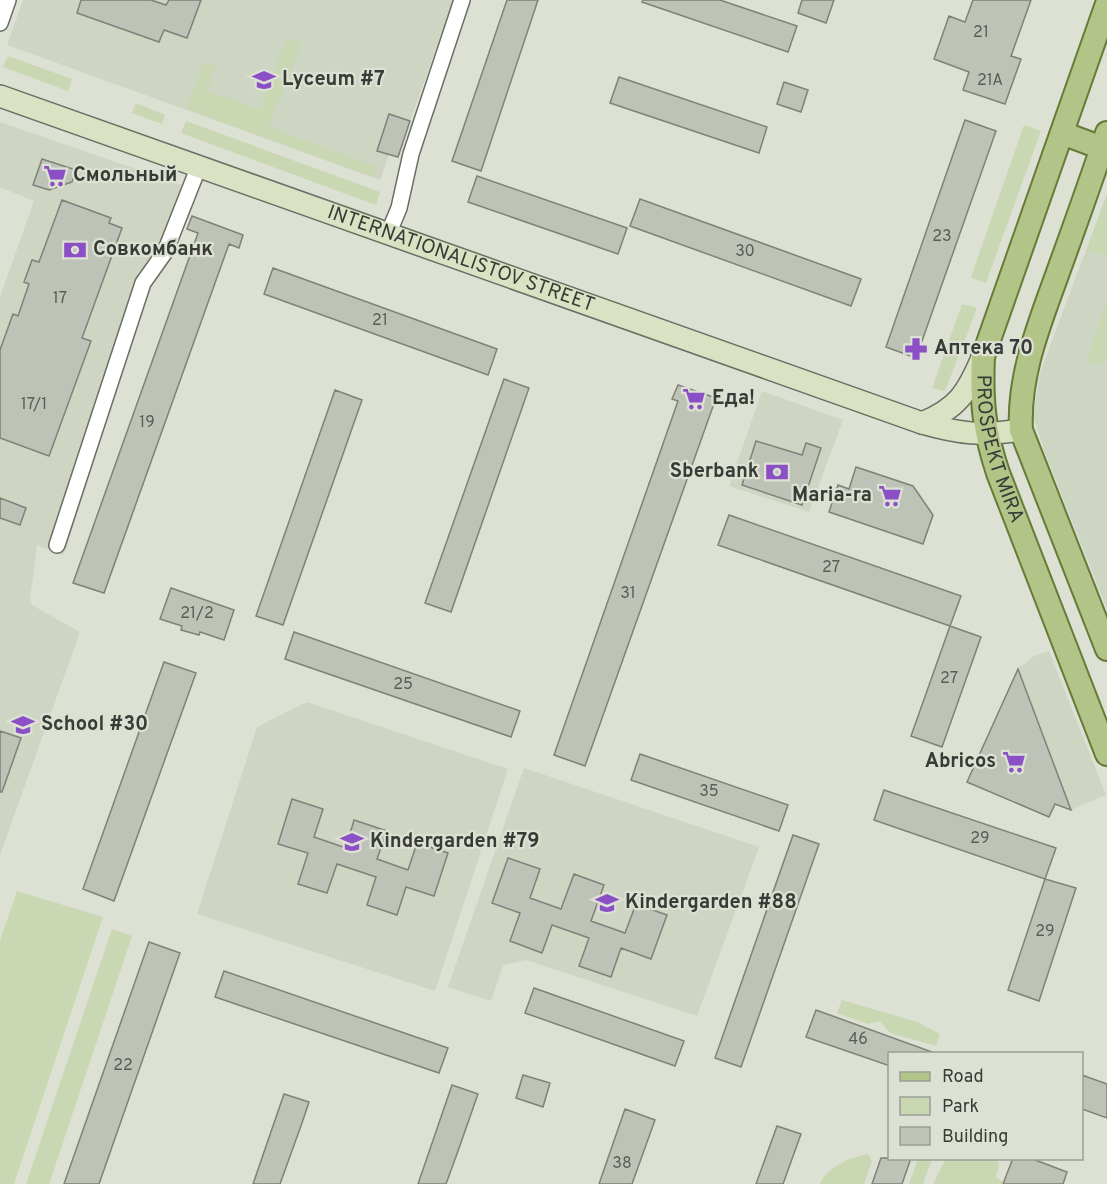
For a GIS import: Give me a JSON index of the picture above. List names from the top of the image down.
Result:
{
  "streets": {
    "main road": ["PROSPEKT MIRA"],
    "street": ["INTERNATIONALISTOV STREET"]
  },
  "crossings": [
    ["INTERNATIONALISTOV STREET", "PROSPEKT MIRA"]
  ],
  "places": {
    "school or university": [
      "Lyceum #7",
      "School #30",
      "Kindergarden #79",
      "Kindergarden #88"
    ],
    "supermarket": [
      "Смольный",
      "Еда!",
      "Maria-ra",
      "Abricos"
    ],
    "bank": ["Совкомбанк", "Sberbank"],
    "pharmacy": ["Аптека 70"]
  },
  "house_numbers": [
    "21",
    "21А",
    "23",
    "30",
    "17",
    "21",
    "17/1",
    "19",
    "27",
    "31",
    "21/2",
    "27",
    "25",
    "35",
    "29",
    "29",
    "46",
    "22",
    "38"
  ],
  "legend": ["Road", "Park", "Building"]
}
